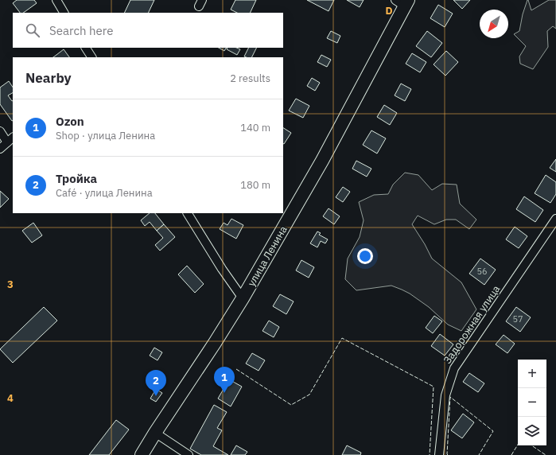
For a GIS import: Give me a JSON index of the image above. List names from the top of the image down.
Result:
{
  "streets": {
    "main road": ["улица Ленина"],
    "street": ["Задорожная улица"]
  },
  "house_numbers": ["56", "57"],
  "north": "bottom left",
  "page": {
    "search": "Search here",
    "heading": ["Nearby", "2 results"],
    "list": [
      {
        "mark": "1",
        "name": "Ozon",
        "note": "Shop · улица Ленина",
        "value": "140 m"
      },
      {
        "mark": "2",
        "name": "Тройка",
        "note": "Café · улица Ленина",
        "value": "180 m"
      }
    ],
    "map_buttons": ["+", "−"],
    "pins": ["1", "2"]
  },
  "grid": {
    "columns": ["D"],
    "rows": ["3", "4"]
  }
}
